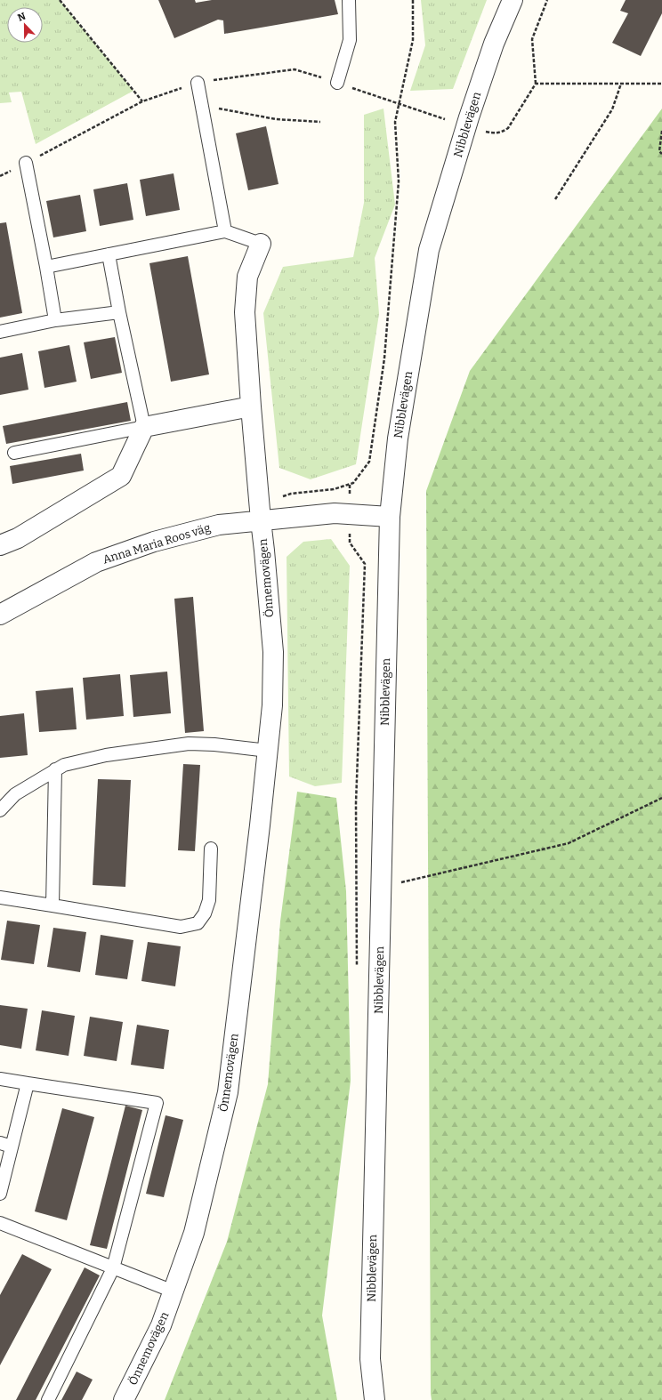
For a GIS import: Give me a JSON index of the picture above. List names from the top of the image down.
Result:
{
  "streets": {
    "street": ["Nibblevägen", "Anna Maria Roos väg", "Önnemovägen"]
  },
  "crossings": [
    ["Nibblevägen", "Anna Maria Roos väg"],
    ["Anna Maria Roos väg", "Önnemovägen"]
  ],
  "north": "top"
}
